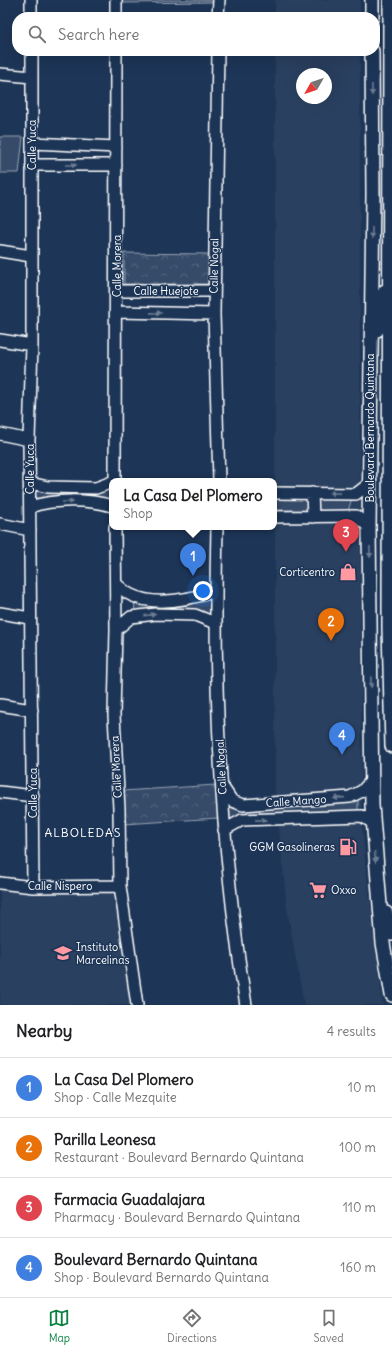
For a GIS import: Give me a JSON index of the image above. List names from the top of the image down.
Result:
{
  "streets": {
    "main road": ["Boulevard Bernardo Quintana"],
    "street": [
      "Calle Yuca",
      "Calle Morera",
      "Calle Nogal",
      "Calle Huejote",
      "Calle Mango",
      "Calle Níspero"
    ]
  },
  "crossings": [
    ["Calle Yuca", "Calle Níspero"],
    ["Calle Morera", "Calle Huejote"],
    ["Calle Morera", "Calle Níspero"],
    ["Calle Nogal", "Calle Huejote"],
    ["Calle Nogal", "Calle Mango"],
    ["Boulevard Bernardo Quintana", "Calle Mango"]
  ],
  "districts": ["ALBOLEDAS"],
  "places": {
    "shop": ["Corticentro"],
    "fuel station": ["GGM Gasolineras"],
    "supermarket": ["Oxxo"],
    "school or university": ["Instituto Marcelinas"]
  },
  "north": "bottom left",
  "page": {
    "search": "Search here",
    "popup": ["La Casa Del Plomero", "Shop"],
    "pins": [
      "3",
      "1",
      "2",
      "4"
    ],
    "heading": ["Nearby", "4 results"],
    "list": [
      {
        "mark": "1",
        "name": "La Casa Del Plomero",
        "note": "Shop · Calle Mezquite",
        "value": "10 m"
      },
      {
        "mark": "2",
        "name": "Parilla Leonesa",
        "note": "Restaurant · Boulevard Bernardo Quintana",
        "value": "100 m"
      },
      {
        "mark": "3",
        "name": "Farmacia Guadalajara",
        "note": "Pharmacy · Boulevard Bernardo Quintana",
        "value": "110 m"
      },
      {
        "mark": "4",
        "name": "Boulevard Bernardo Quintana",
        "note": "Shop · Boulevard Bernardo Quintana",
        "value": "160 m"
      }
    ],
    "nav": ["Map", "Directions", "Saved"]
  }
}
